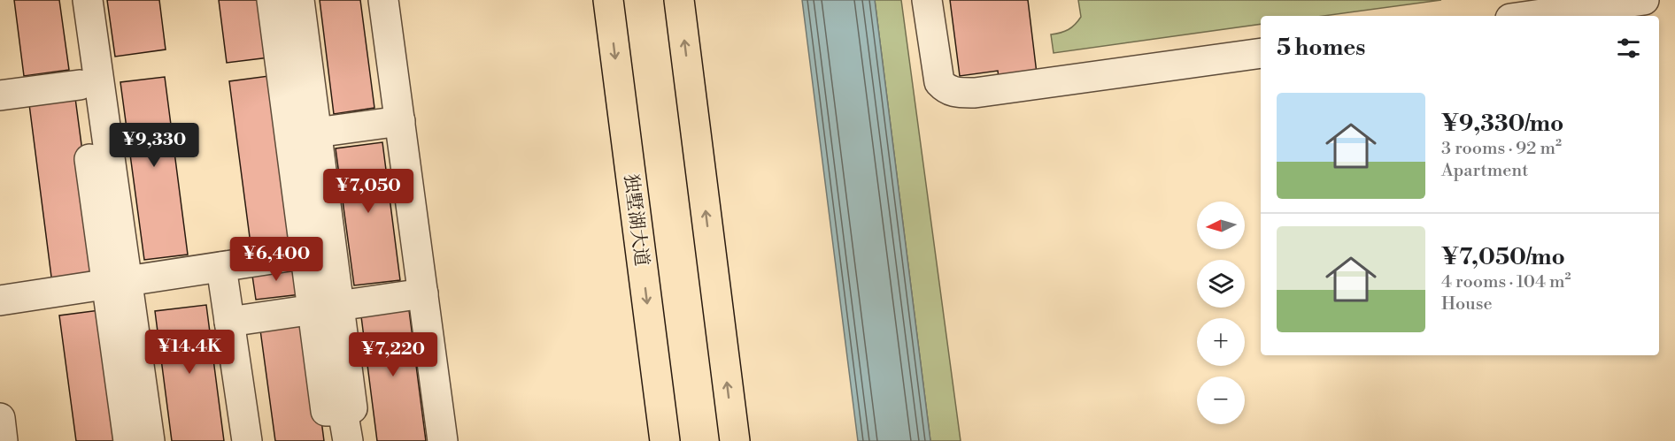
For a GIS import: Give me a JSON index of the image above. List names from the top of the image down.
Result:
{
  "streets": {
    "main road": ["独墅湖大道"]
  },
  "north": "left",
  "page": {
    "heading": "5 homes",
    "list": [
      {
        "name": "¥9,330/mo",
        "note": "3 rooms · 92 m² · Apartment"
      },
      {
        "name": "¥7,050/mo",
        "note": "4 rooms · 104 m² · House"
      }
    ],
    "price": [
      "¥9,330",
      "¥7,050",
      "¥6,400",
      "¥14.4K",
      "¥7,220"
    ],
    "map_buttons": ["+", "−"]
  }
}
